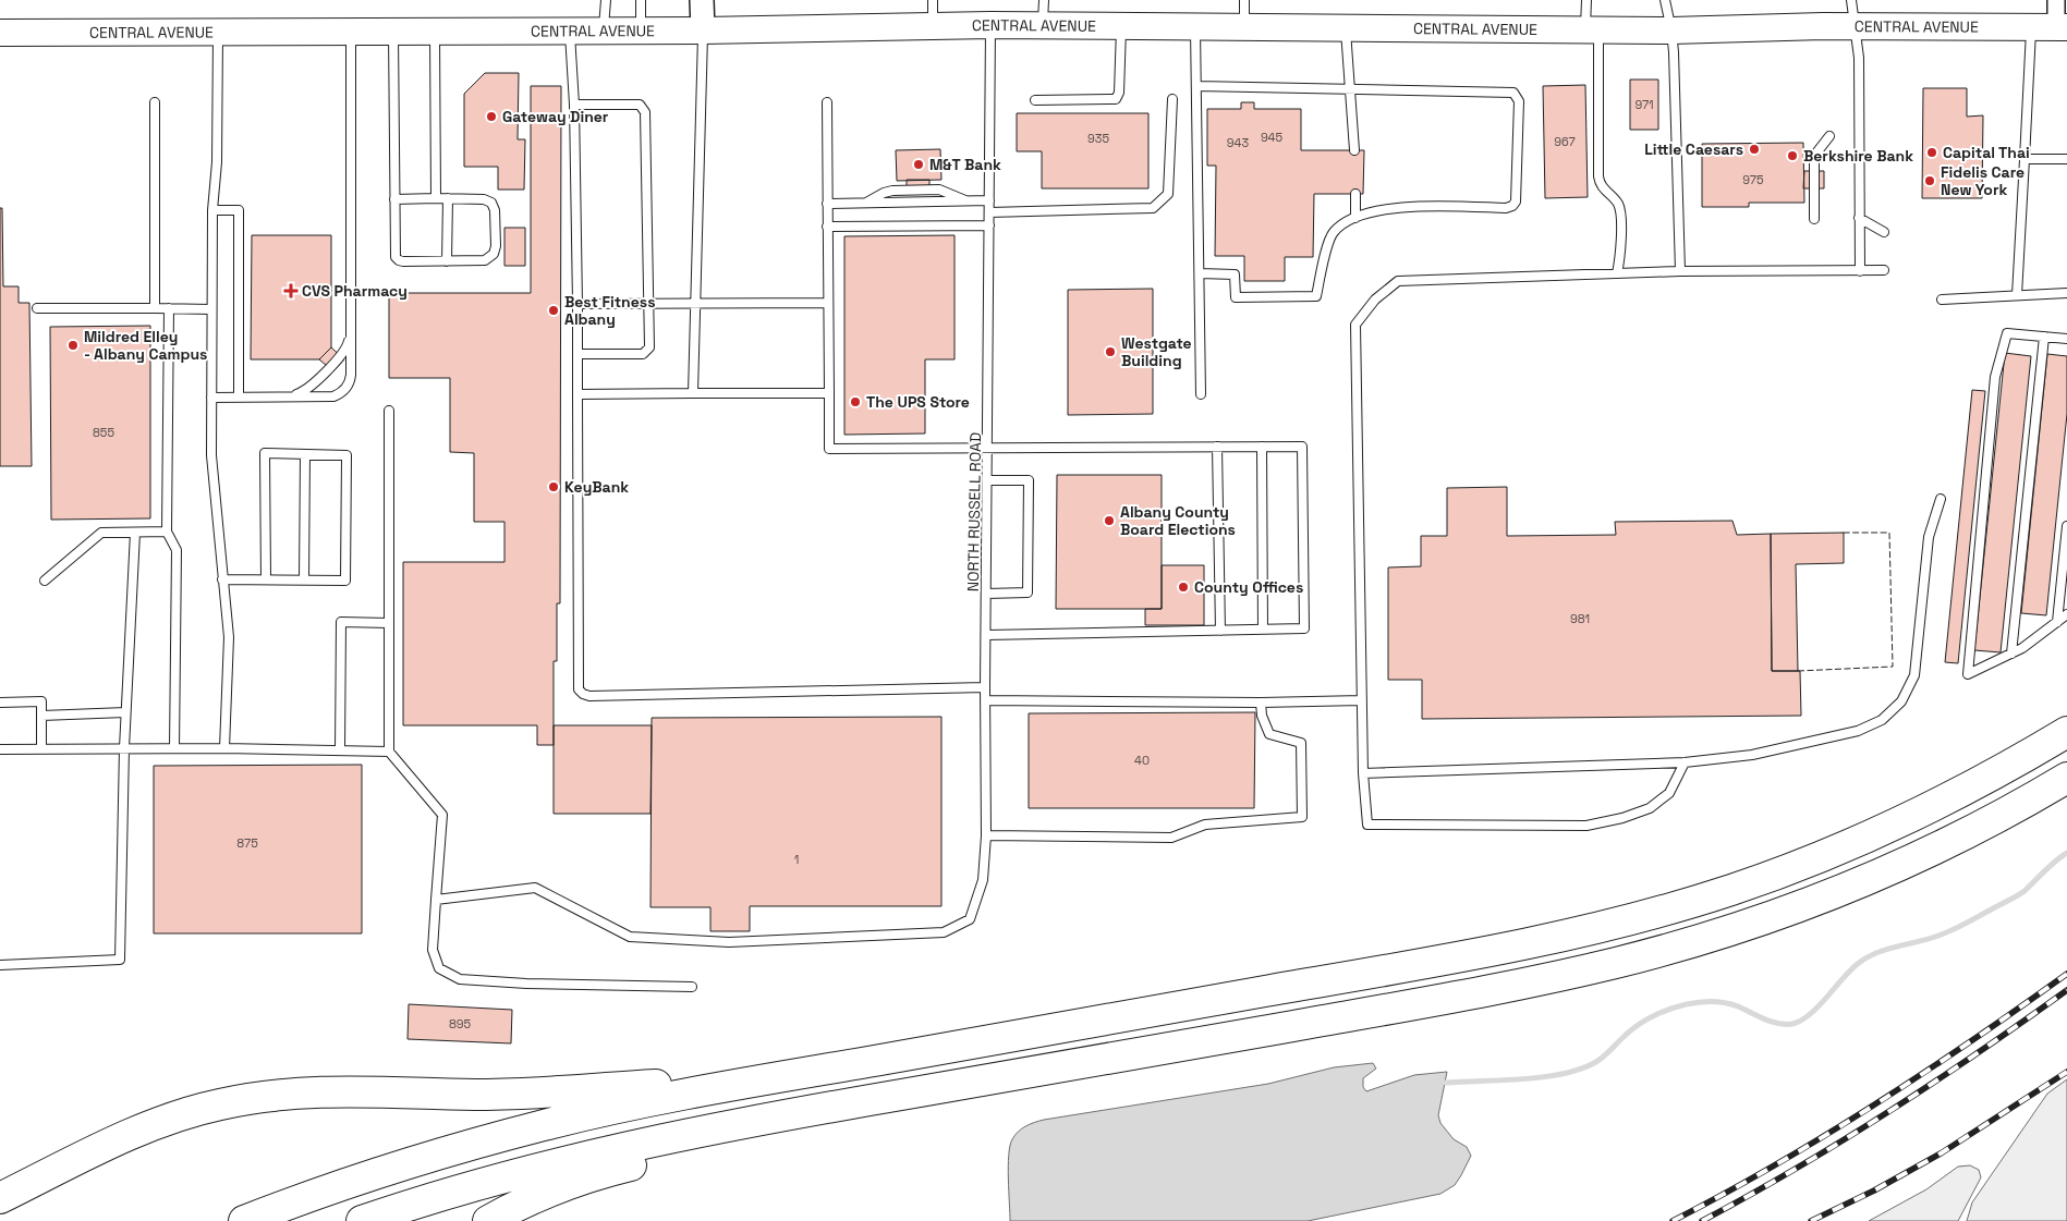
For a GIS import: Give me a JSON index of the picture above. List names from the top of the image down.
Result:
{
  "streets": {
    "main road": ["CENTRAL AVENUE"],
    "lane": ["NORTH RUSSELL ROAD"]
  },
  "crossings": [
    ["CENTRAL AVENUE", "NORTH RUSSELL ROAD"]
  ],
  "places": {
    "other": [
      "Gateway Diner",
      "Little Caesars",
      "Capital Thai",
      "Berkshire Bank",
      "M&T Bank",
      "Fidelis Care New York",
      "Best Fitness Albany",
      "Mildred Elley - Albany Campus",
      "Westgate Building",
      "The UPS Store",
      "KeyBank",
      "Albany County Board Elections",
      "County Offices"
    ],
    "health": ["CVS Pharmacy"]
  },
  "house_numbers": [
    "971",
    "945",
    "935",
    "967",
    "943",
    "975",
    "855",
    "981",
    "40",
    "875",
    "1",
    "895"
  ]
}
